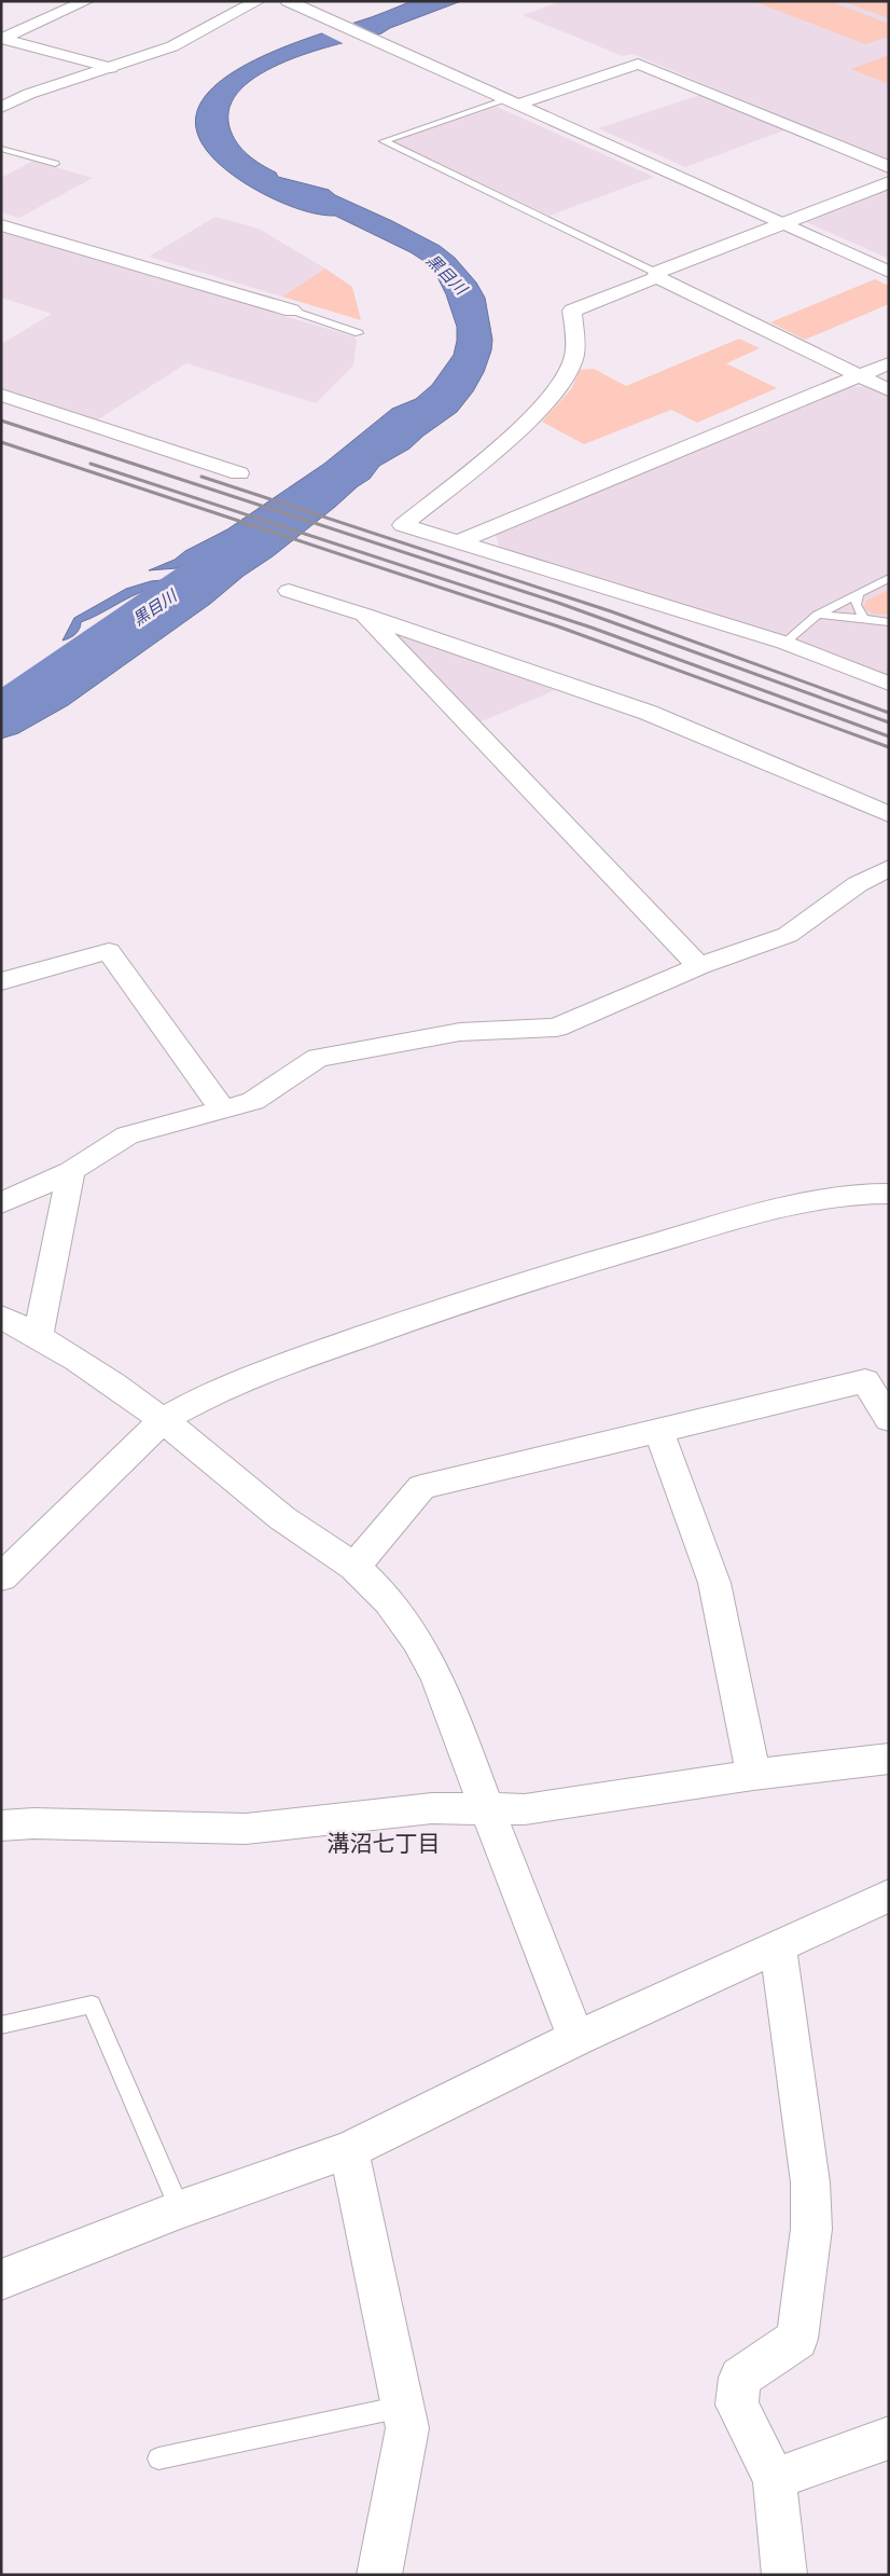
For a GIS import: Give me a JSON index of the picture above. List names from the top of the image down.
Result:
{
  "districts": ["溝沼七丁目"],
  "water": ["黒目川"]
}
